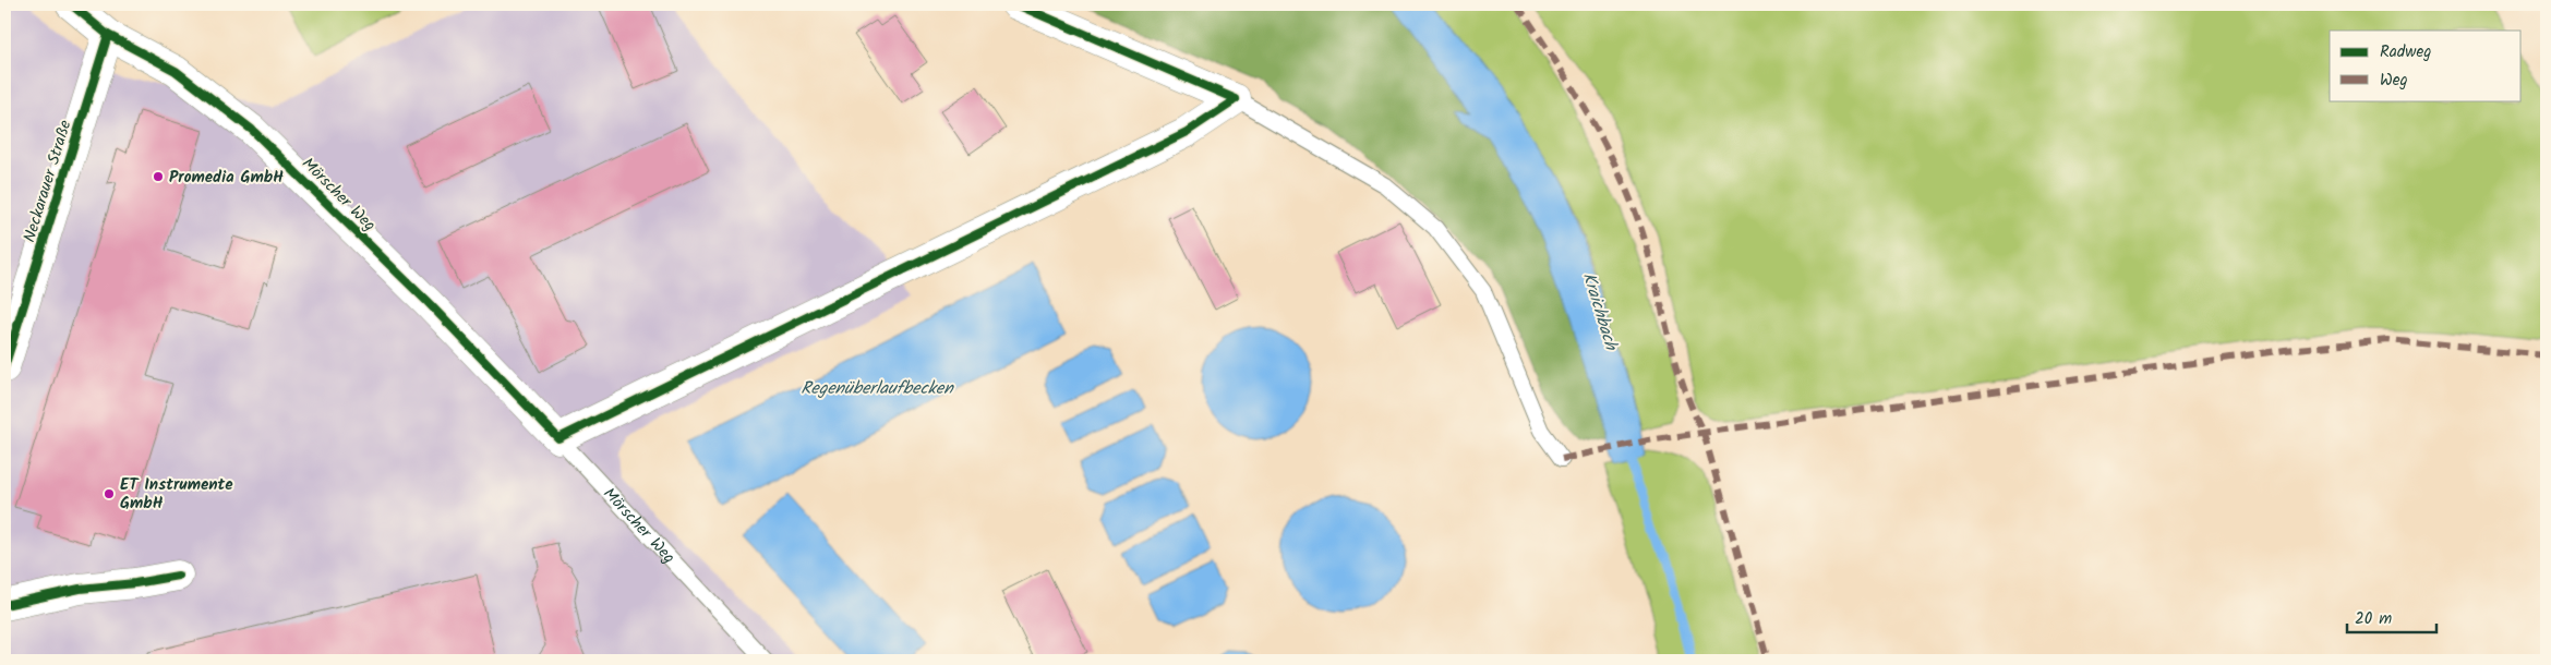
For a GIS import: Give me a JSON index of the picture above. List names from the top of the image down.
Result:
{
  "streets": {
    "street": ["Neckarauer Straße", "Mörscher Weg"]
  },
  "crossings": [
    ["Neckarauer Straße", "Mörscher Weg"]
  ],
  "water": ["Kraichbach", "Regenüberlaufbecken"],
  "places": ["Promedia GmbH", "ET Instrumente GmbH"],
  "legend": ["Radweg", "Weg"],
  "scale_bar": "20 m"
}
